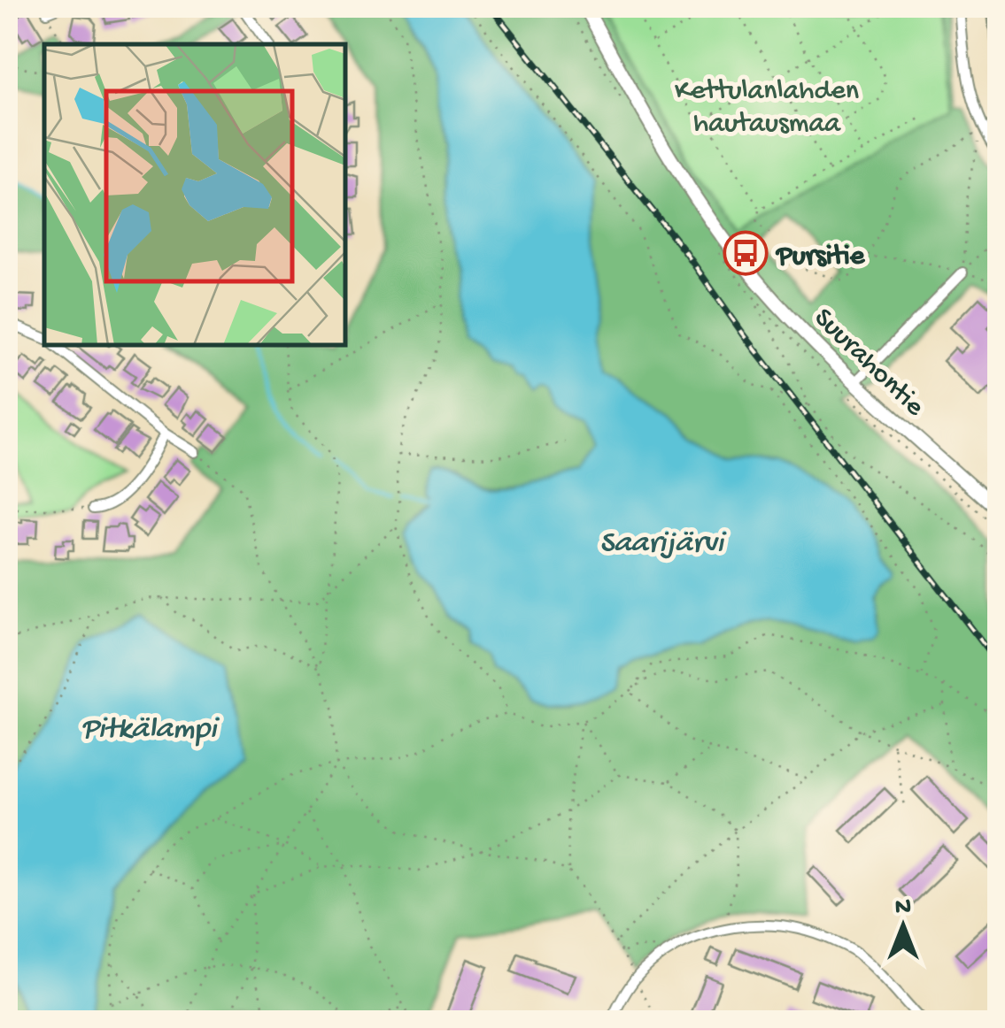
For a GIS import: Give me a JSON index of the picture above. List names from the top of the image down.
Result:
{
  "streets": {
    "street": ["Suurahontie"]
  },
  "water": ["Saarijärvi", "Pitkälampi"],
  "parks": ["Kettulanlahden hautausmaa"],
  "places": {
    "bus stop": ["Pursitie"]
  },
  "north": "top"
}
